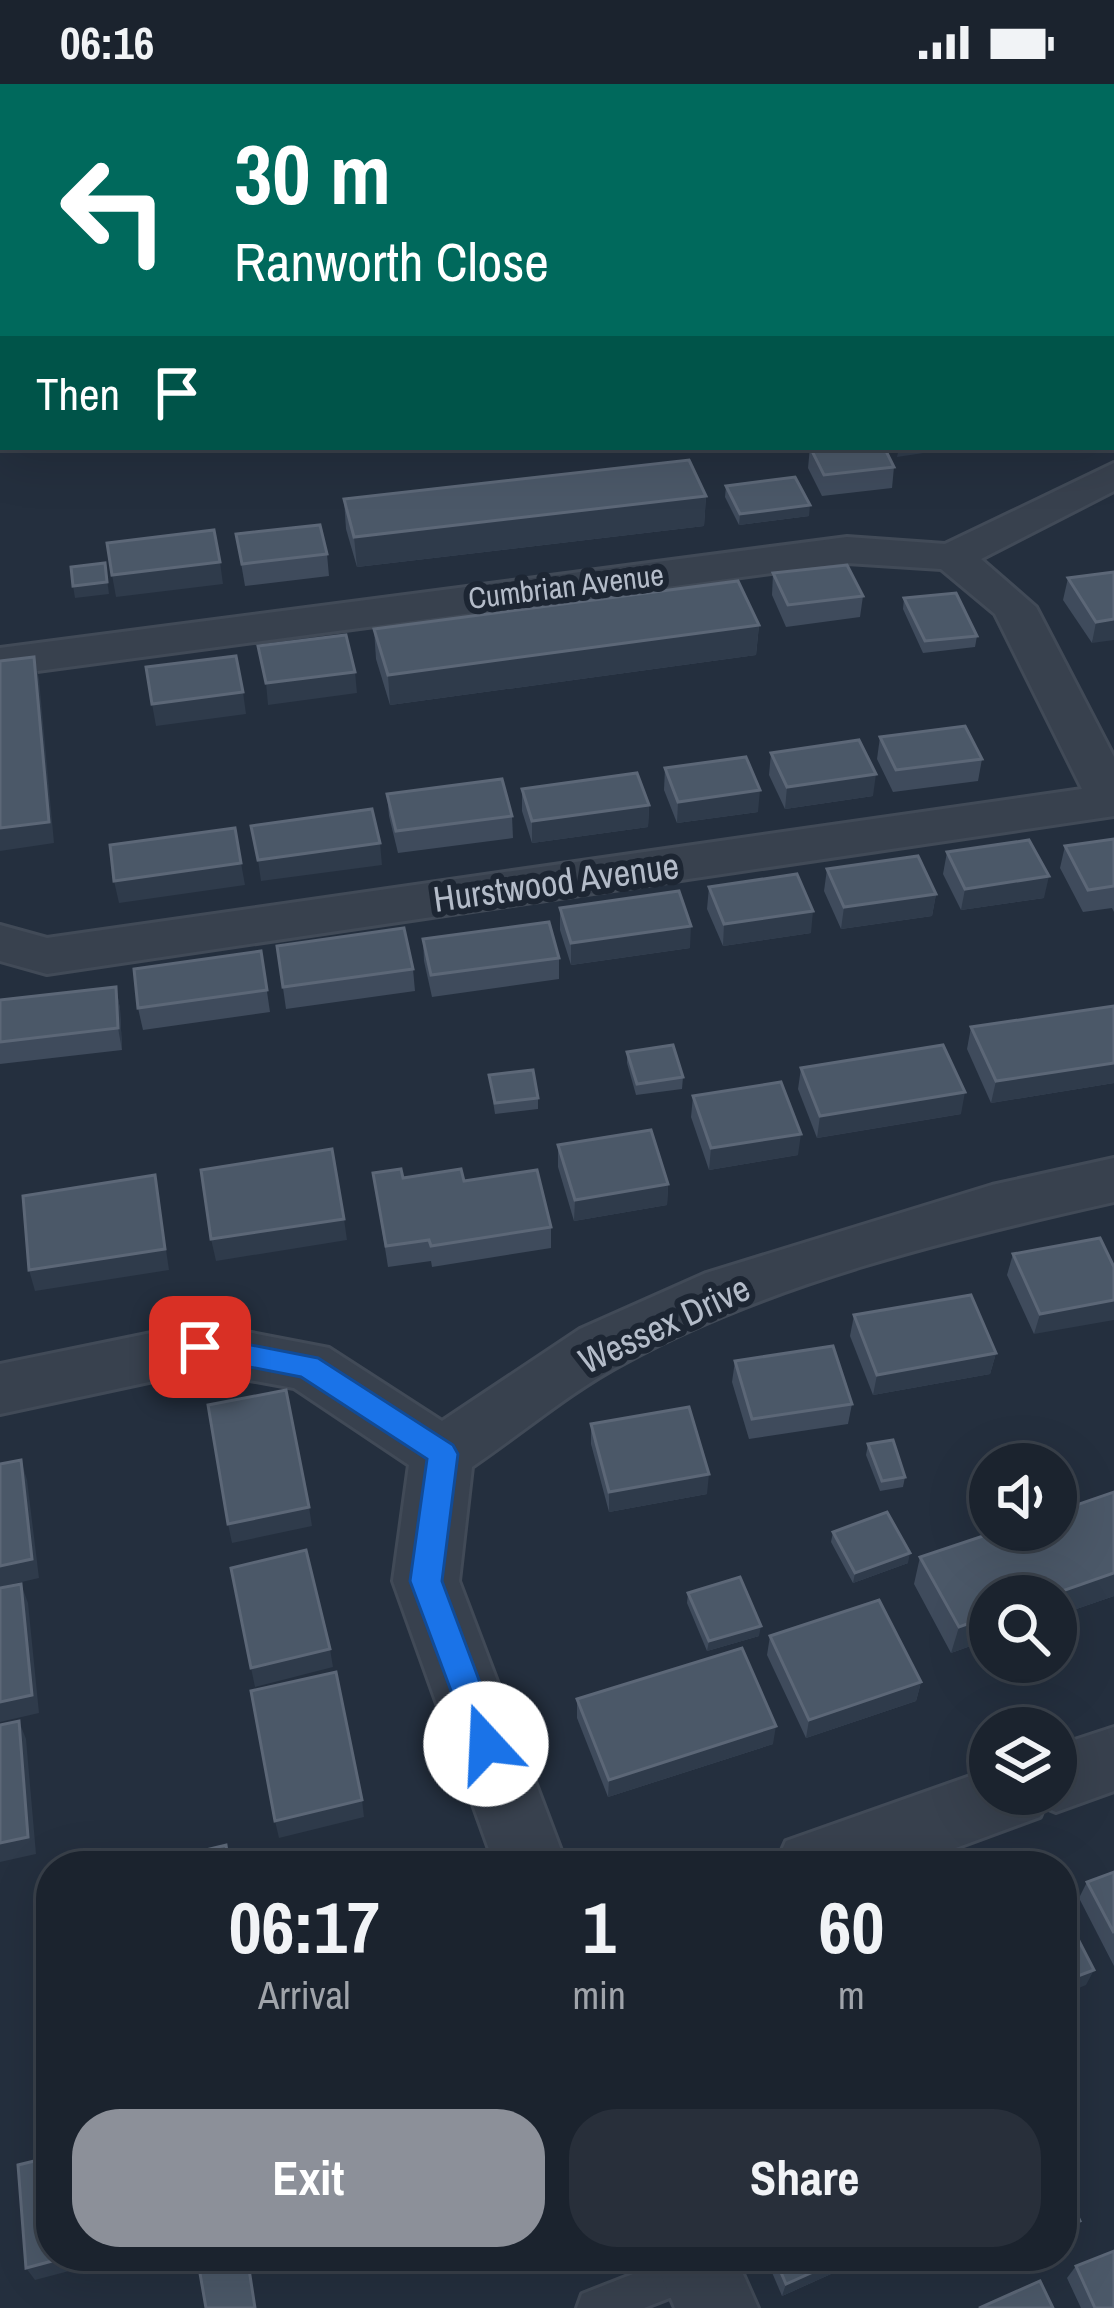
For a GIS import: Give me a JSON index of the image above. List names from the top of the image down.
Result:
{
  "streets": {
    "street": ["Cumbrian Avenue", "Hurstwood Avenue", "Wessex Drive"]
  },
  "page": {
    "status": "06:16",
    "turn": ["30 m", "Ranworth Close"],
    "then": "Then",
    "eta": [
      "06:17",
      "Arrival",
      "1",
      "min",
      "60",
      "m"
    ],
    "buttons": ["Exit", "Share"]
  }
}
